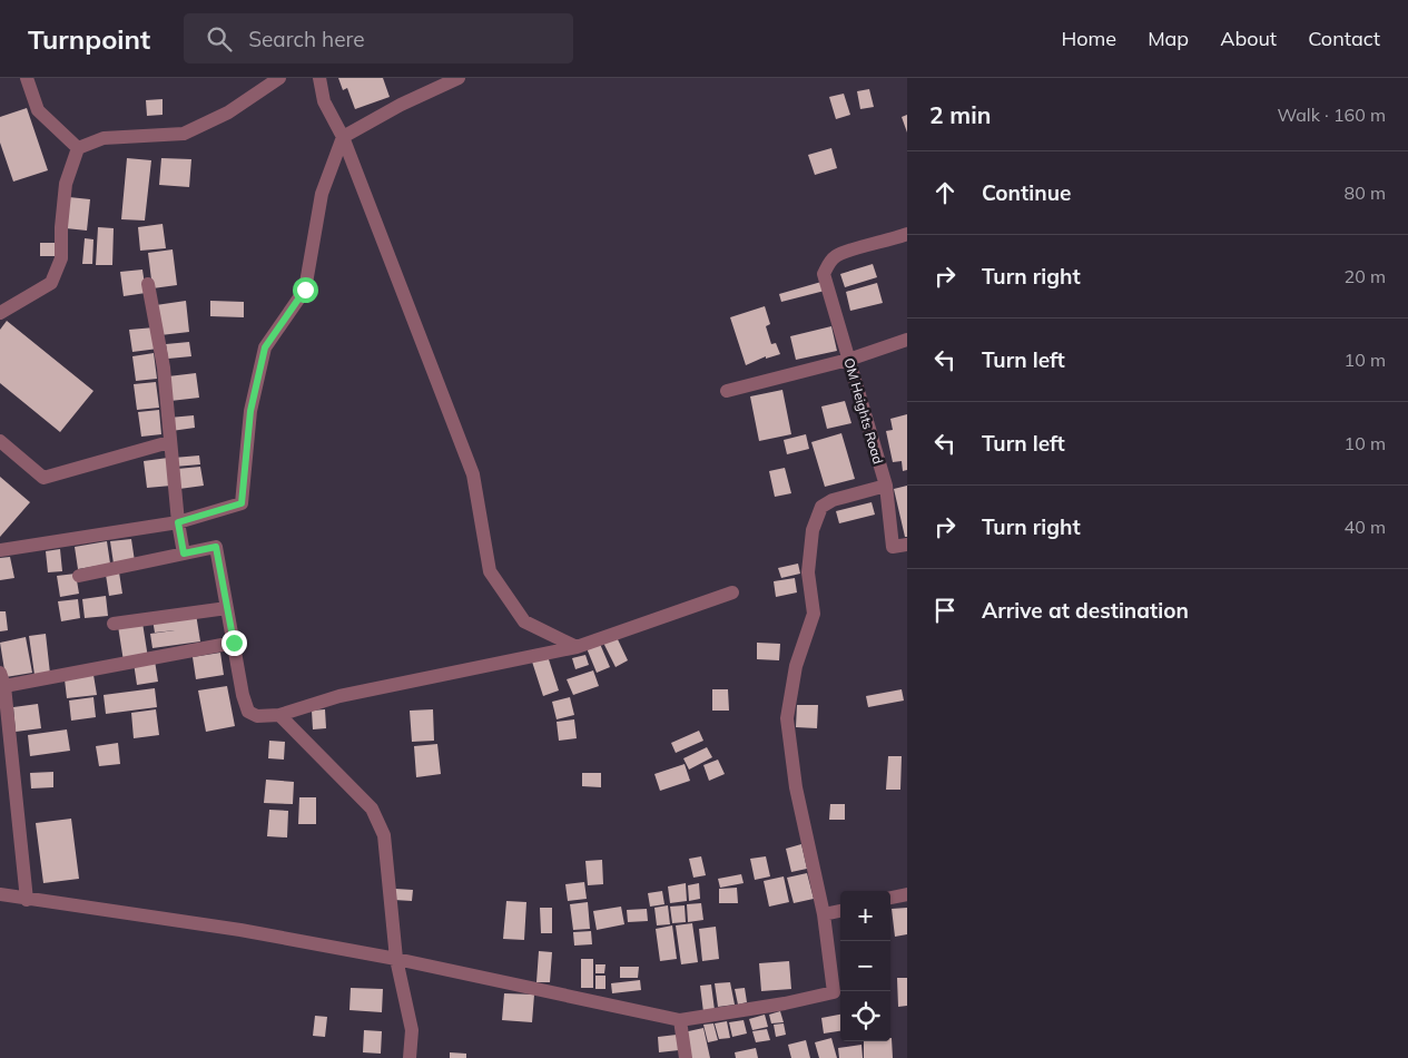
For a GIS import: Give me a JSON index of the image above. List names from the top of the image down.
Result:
{
  "streets": {
    "street": ["OM Heights Road"]
  },
  "page": {
    "header": "Turnpoint",
    "search": "Search here",
    "nav": [
      "Home",
      "Map",
      "About",
      "Contact"
    ],
    "heading": ["2 min", "Walk · 160 m"],
    "list": [
      ["Continue", "80 m"],
      ["Turn right", "20 m"],
      ["Turn left", "10 m"],
      ["Turn left", "10 m"],
      ["Turn right", "40 m"],
      "Arrive at destination"
    ],
    "map_buttons": ["+", "−"]
  }
}
